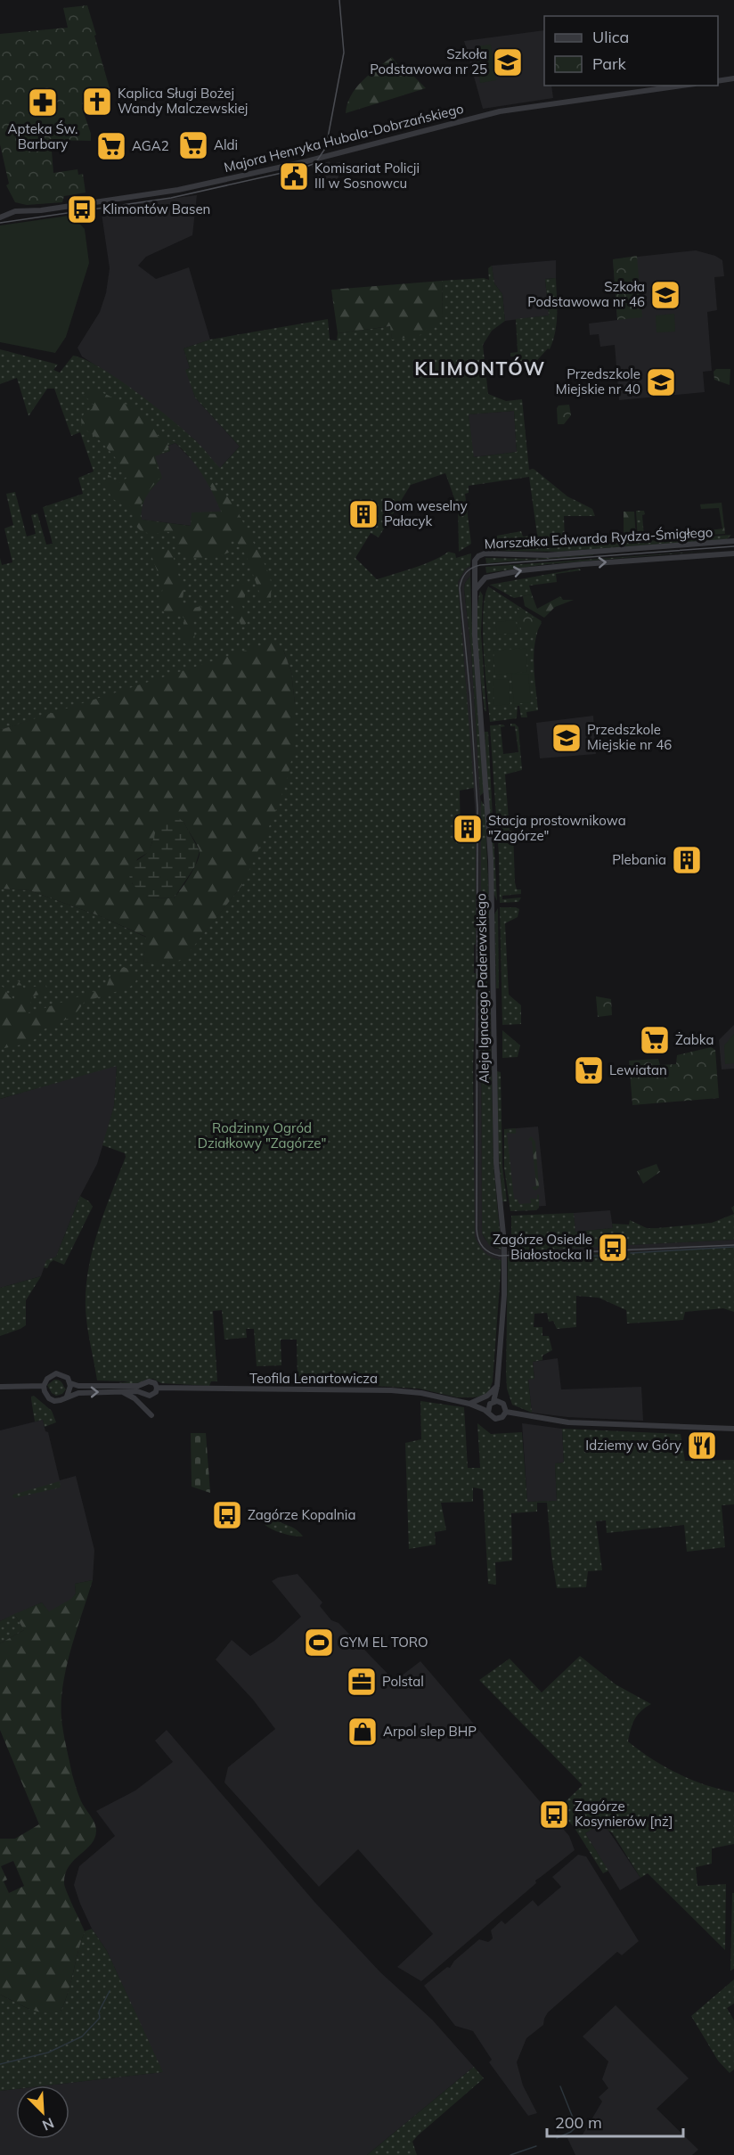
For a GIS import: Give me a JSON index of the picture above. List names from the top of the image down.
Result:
{
  "streets": {
    "street": [
      "Majora Henryka Hubala-Dobrzańskiego",
      "Marszałka Edwarda Rydza-Śmigłego",
      "Aleja Ignacego Paderewskiego",
      "Teofila Lenartowicza"
    ]
  },
  "crossings": [
    ["Marszałka Edwarda Rydza-Śmigłego", "Aleja Ignacego Paderewskiego"],
    ["Aleja Ignacego Paderewskiego", "Teofila Lenartowicza"]
  ],
  "districts": ["KLIMONTÓW"],
  "parks": ["Rodzinny Ogród Działkowy \"Zagórze\""],
  "places": {
    "school or university": [
      "Szkoła Podstawowa nr 25",
      "Szkoła Podstawowa nr 46",
      "Przedszkole Miejskie nr 40",
      "Przedszkole Miejskie nr 46"
    ],
    "church": ["Kaplica Sługi Bożej Wandy Malczewskiej"],
    "pharmacy": ["Apteka Św. Barbary"],
    "supermarket": [
      "Aldi",
      "AGA2",
      "Żabka",
      "Lewiatan"
    ],
    "public building": ["Komisariat Policji III w Sosnowcu"],
    "bus stop": [
      "Klimontów Basen",
      "Zagórze Osiedle Białostocka II",
      "Zagórze Kopalnia",
      "Zagórze Kosynierów [nż]"
    ],
    "building": ["Dom weselny Pałacyk", "Stacja prostownikowa \"Zagórze\"", "Plebania"],
    "restaurant": ["Idziemy w Góry"],
    "sports": ["GYM EL TORO"],
    "office": ["Polstal"],
    "shop": ["Arpol slep BHP"]
  },
  "legend": ["Ulica", "Park"],
  "scale_bar": "200 m",
  "north": "bottom right"
}
